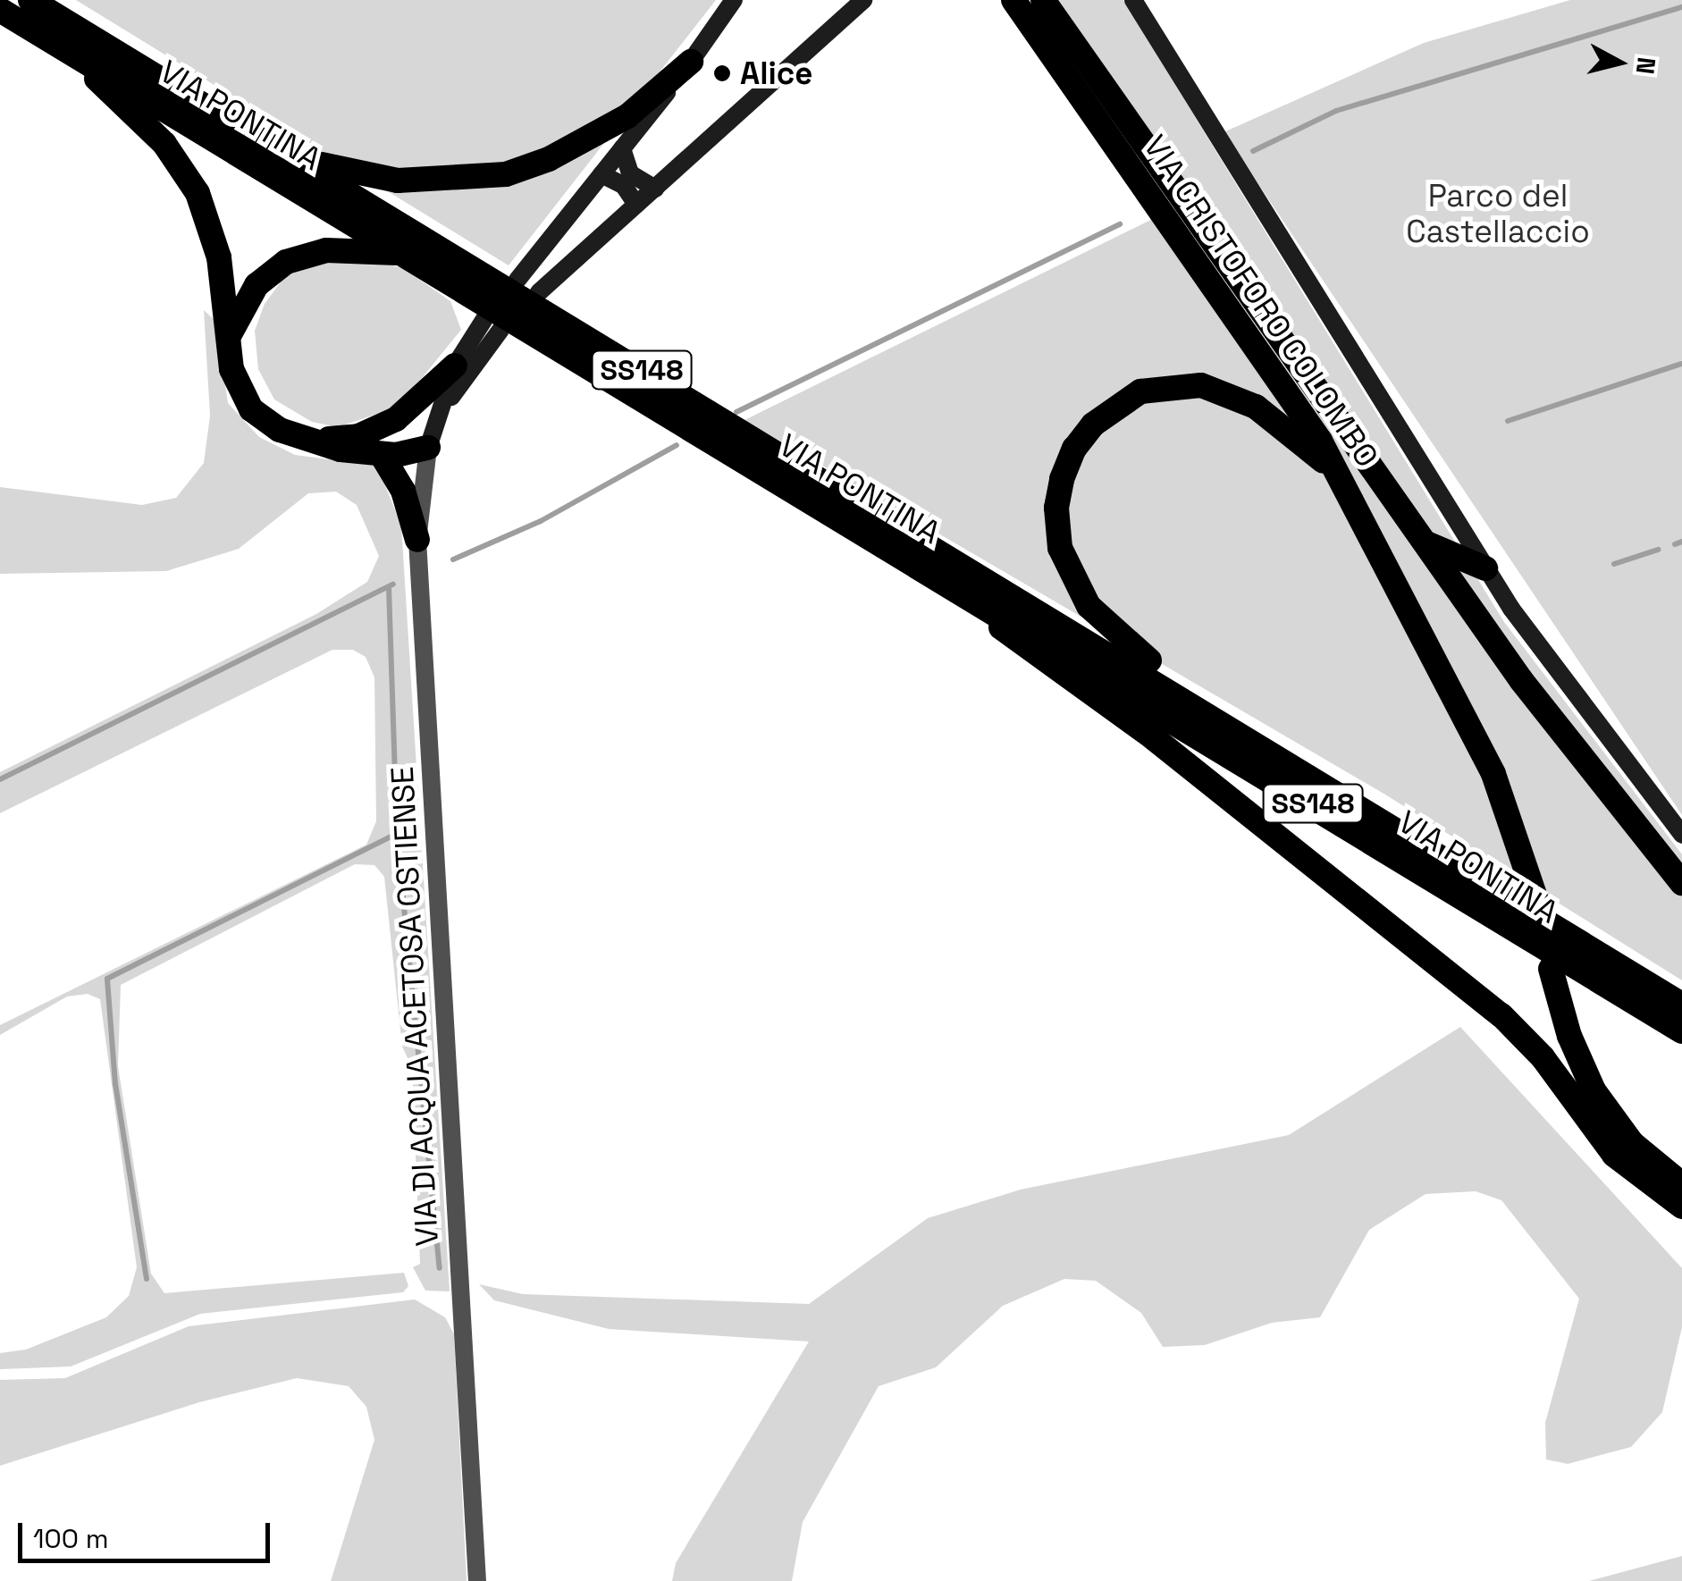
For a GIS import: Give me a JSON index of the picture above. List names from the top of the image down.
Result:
{
  "streets": {
    "highway": ["VIA PONTINA", "VIA CRISTOFORO COLOMBO", "SS148"],
    "main road": ["VIA DI ACQUA ACETOSA OSTIENSE"]
  },
  "parks": ["Parco del Castellaccio"],
  "places": ["Alice"],
  "scale_bar": "100 m",
  "north": "right"
}
